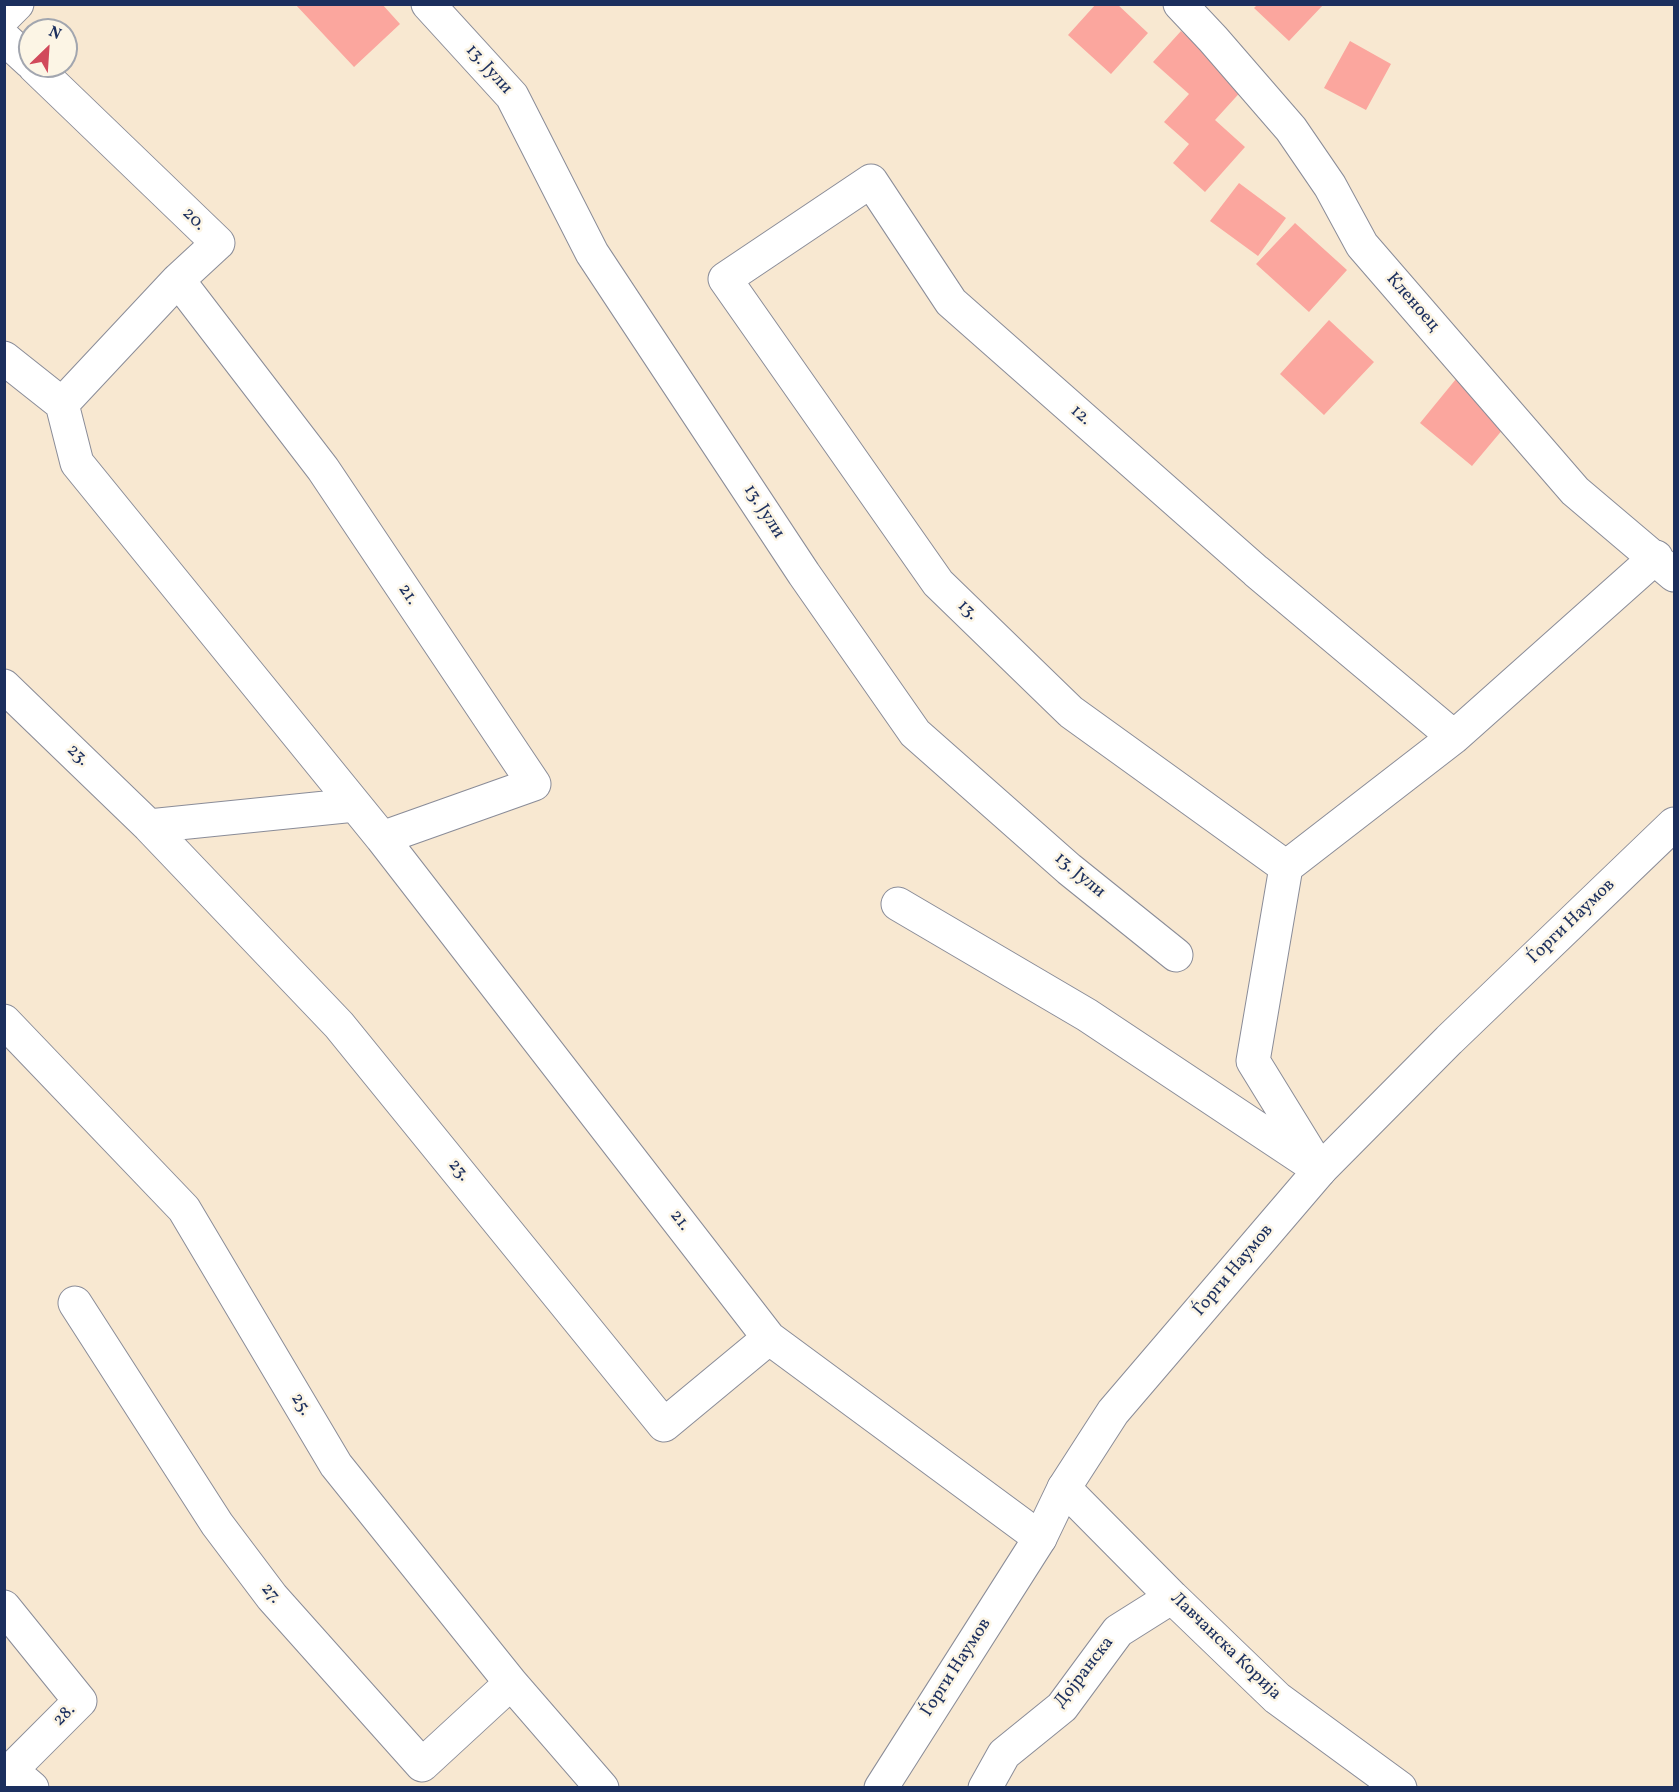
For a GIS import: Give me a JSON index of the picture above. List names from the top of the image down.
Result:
{
  "streets": {
    "street": [
      "13. Јули",
      "20.",
      "Кленоец",
      "12.",
      "21.",
      "13.",
      "23.",
      "Ѓорги Наумов",
      "25.",
      "27.",
      "Лавчанска Корија",
      "Дојранска",
      "28."
    ]
  },
  "crossings": [
    ["20.", "21."],
    ["12.", "13."],
    ["21.", "23."],
    ["21.", "Ѓорги Наумов"],
    ["Ѓорги Наумов", "Лавчанска Корија"],
    ["25.", "27."],
    ["Лавчанска Корија", "Дојранска"]
  ],
  "north": "top right"
}
